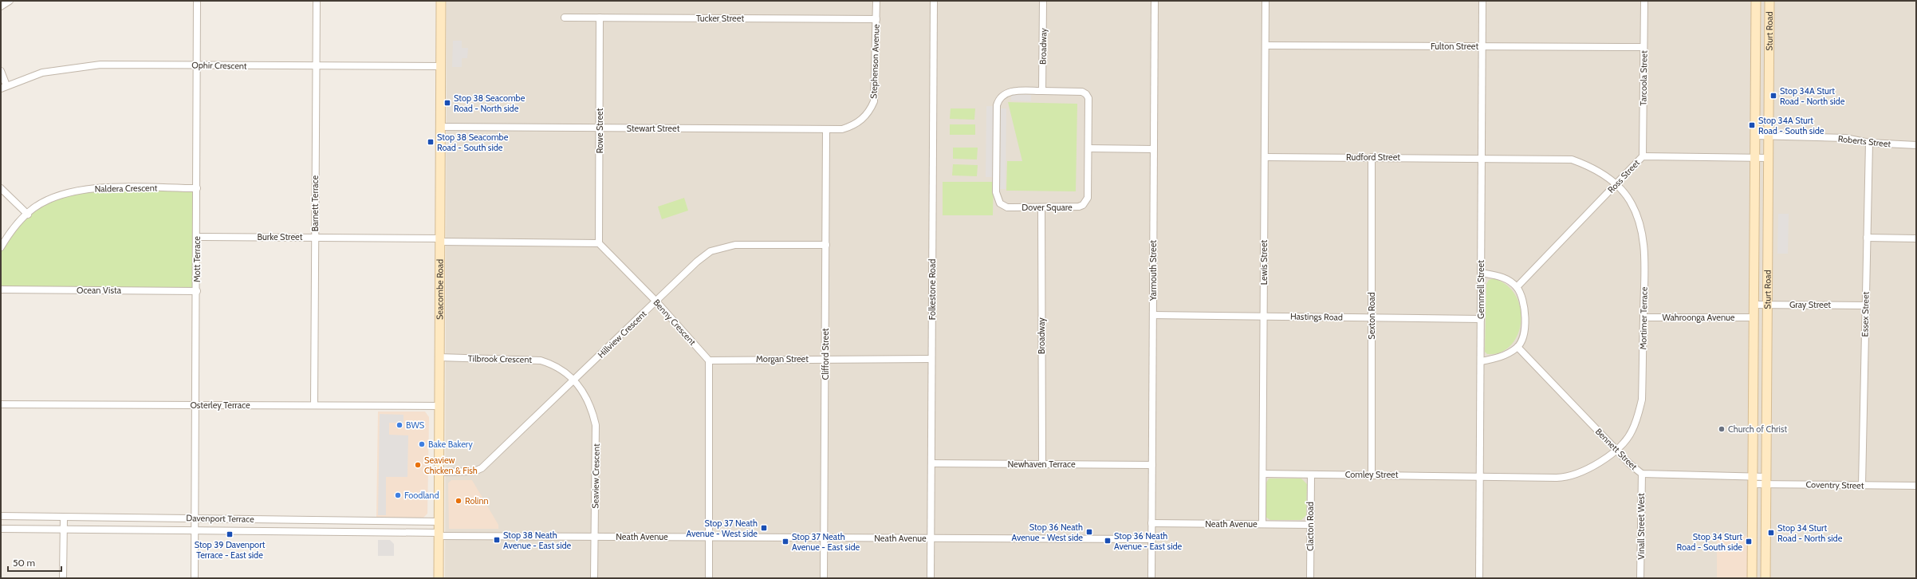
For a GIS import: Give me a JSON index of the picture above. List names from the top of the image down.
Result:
{
  "streets": {
    "main road": ["Sturt Road", "Seacombe Road"],
    "street": [
      "Tucker Street",
      "Broadway",
      "Fulton Street",
      "Stephenson Avenue",
      "Ophir Crescent",
      "Tarcoola Street",
      "Stewart Street",
      "Rowe Street",
      "Roberts Street",
      "Rudford Street",
      "Ross Street",
      "Naldera Crescent",
      "Barnett Terrace",
      "Dover Square",
      "Burke Street",
      "Mott Terrace",
      "Lewis Street",
      "Yarmouth Street",
      "Folkestone Road",
      "Gemmell Street",
      "Ocean Vista",
      "Gray Street",
      "Essex Street",
      "Sexton Road",
      "Hastings Road",
      "Wahroonga Avenue",
      "Mortimer Terrace",
      "Benny Crescent",
      "Hillview Crescent",
      "Clifford Street",
      "Tilbrook Crescent",
      "Morgan Street",
      "Osterley Terrace",
      "Bennett Street",
      "Newhaven Terrace",
      "Comley Street",
      "Seaview Crescent",
      "Coventry Street",
      "Davenport Terrace",
      "Neath Avenue",
      "Clacton Road",
      "Vinall Street West"
    ]
  },
  "crossings": [
    ["Tucker Street", "Stephenson Avenue"],
    ["Tucker Street", "Rowe Street"],
    ["Sturt Road", "Roberts Street"],
    ["Sturt Road", "Ross Street"],
    ["Sturt Road", "Gray Street"],
    ["Sturt Road", "Wahroonga Avenue"],
    ["Sturt Road", "Bennett Street"],
    ["Sturt Road", "Coventry Street"],
    ["Broadway", "Dover Square"],
    ["Broadway", "Newhaven Terrace"],
    ["Fulton Street", "Tarcoola Street"],
    ["Fulton Street", "Lewis Street"],
    ["Fulton Street", "Gemmell Street"],
    ["Stephenson Avenue", "Stewart Street"],
    ["Ophir Crescent", "Barnett Terrace"],
    ["Ophir Crescent", "Mott Terrace"],
    ["Ophir Crescent", "Seacombe Road"],
    ["Tarcoola Street", "Ross Street"],
    ["Stewart Street", "Rowe Street"],
    ["Stewart Street", "Seacombe Road"],
    ["Stewart Street", "Clifford Street"],
    ["Rowe Street", "Benny Crescent"],
    ["Roberts Street", "Essex Street"],
    ["Rudford Street", "Lewis Street"],
    ["Rudford Street", "Gemmell Street"],
    ["Rudford Street", "Sexton Road"],
    ["Rudford Street", "Mortimer Terrace"],
    ["Ross Street", "Mortimer Terrace"],
    ["Naldera Crescent", "Mott Terrace"],
    ["Barnett Terrace", "Burke Street"],
    ["Barnett Terrace", "Osterley Terrace"],
    ["Burke Street", "Mott Terrace"],
    ["Burke Street", "Seacombe Road"],
    ["Mott Terrace", "Ocean Vista"],
    ["Mott Terrace", "Osterley Terrace"],
    ["Mott Terrace", "Davenport Terrace"],
    ["Lewis Street", "Hastings Road"],
    ["Lewis Street", "Comley Street"],
    ["Lewis Street", "Neath Avenue"],
    ["Yarmouth Street", "Hastings Road"],
    ["Yarmouth Street", "Newhaven Terrace"],
    ["Yarmouth Street", "Neath Avenue"],
    ["Seacombe Road", "Hillview Crescent"],
    ["Seacombe Road", "Tilbrook Crescent"],
    ["Seacombe Road", "Osterley Terrace"],
    ["Seacombe Road", "Davenport Terrace"],
    ["Seacombe Road", "Neath Avenue"],
    ["Folkestone Road", "Morgan Street"],
    ["Folkestone Road", "Newhaven Terrace"],
    ["Folkestone Road", "Neath Avenue"],
    ["Gemmell Street", "Hastings Road"],
    ["Gemmell Street", "Mortimer Terrace"],
    ["Gemmell Street", "Comley Street"],
    ["Gray Street", "Essex Street"],
    ["Essex Street", "Coventry Street"],
    ["Sexton Road", "Hastings Road"],
    ["Sexton Road", "Comley Street"],
    ["Wahroonga Avenue", "Mortimer Terrace"],
    ["Mortimer Terrace", "Bennett Street"],
    ["Mortimer Terrace", "Comley Street"],
    ["Benny Crescent", "Hillview Crescent"],
    ["Benny Crescent", "Morgan Street"],
    ["Hillview Crescent", "Clifford Street"],
    ["Hillview Crescent", "Tilbrook Crescent"],
    ["Hillview Crescent", "Seaview Crescent"],
    ["Clifford Street", "Morgan Street"],
    ["Clifford Street", "Neath Avenue"],
    ["Tilbrook Crescent", "Seaview Crescent"],
    ["Bennett Street", "Coventry Street"],
    ["Bennett Street", "Vinall Street West"],
    ["Comley Street", "Clacton Road"],
    ["Seaview Crescent", "Neath Avenue"],
    ["Davenport Terrace", "Neath Avenue"],
    ["Neath Avenue", "Clacton Road"]
  ],
  "places": {
    "transit": [
      "Stop 34A Sturt Road - North side",
      "Stop 38 Seacombe Road - North side",
      "Stop 34A Sturt Road - South side",
      "Stop 38 Seacombe Road - South side",
      "Stop 37 Neath Avenue - West side",
      "Stop 36 Neath Avenue - West side",
      "Stop 34 Sturt Road - North side",
      "Stop 39 Davenport Terrace - East side",
      "Stop 38 Neath Avenue - East side",
      "Stop 36 Neath Avenue - East side",
      "Stop 37 Neath Avenue - East side",
      "Stop 34 Sturt Road - South side"
    ],
    "other": [
      "BWS",
      "Church of Christ",
      "Bake Bakery",
      "Seaview Chicken & Fish",
      "Foodland",
      "Rolinn"
    ]
  },
  "scale_bar": "50 m"
}
